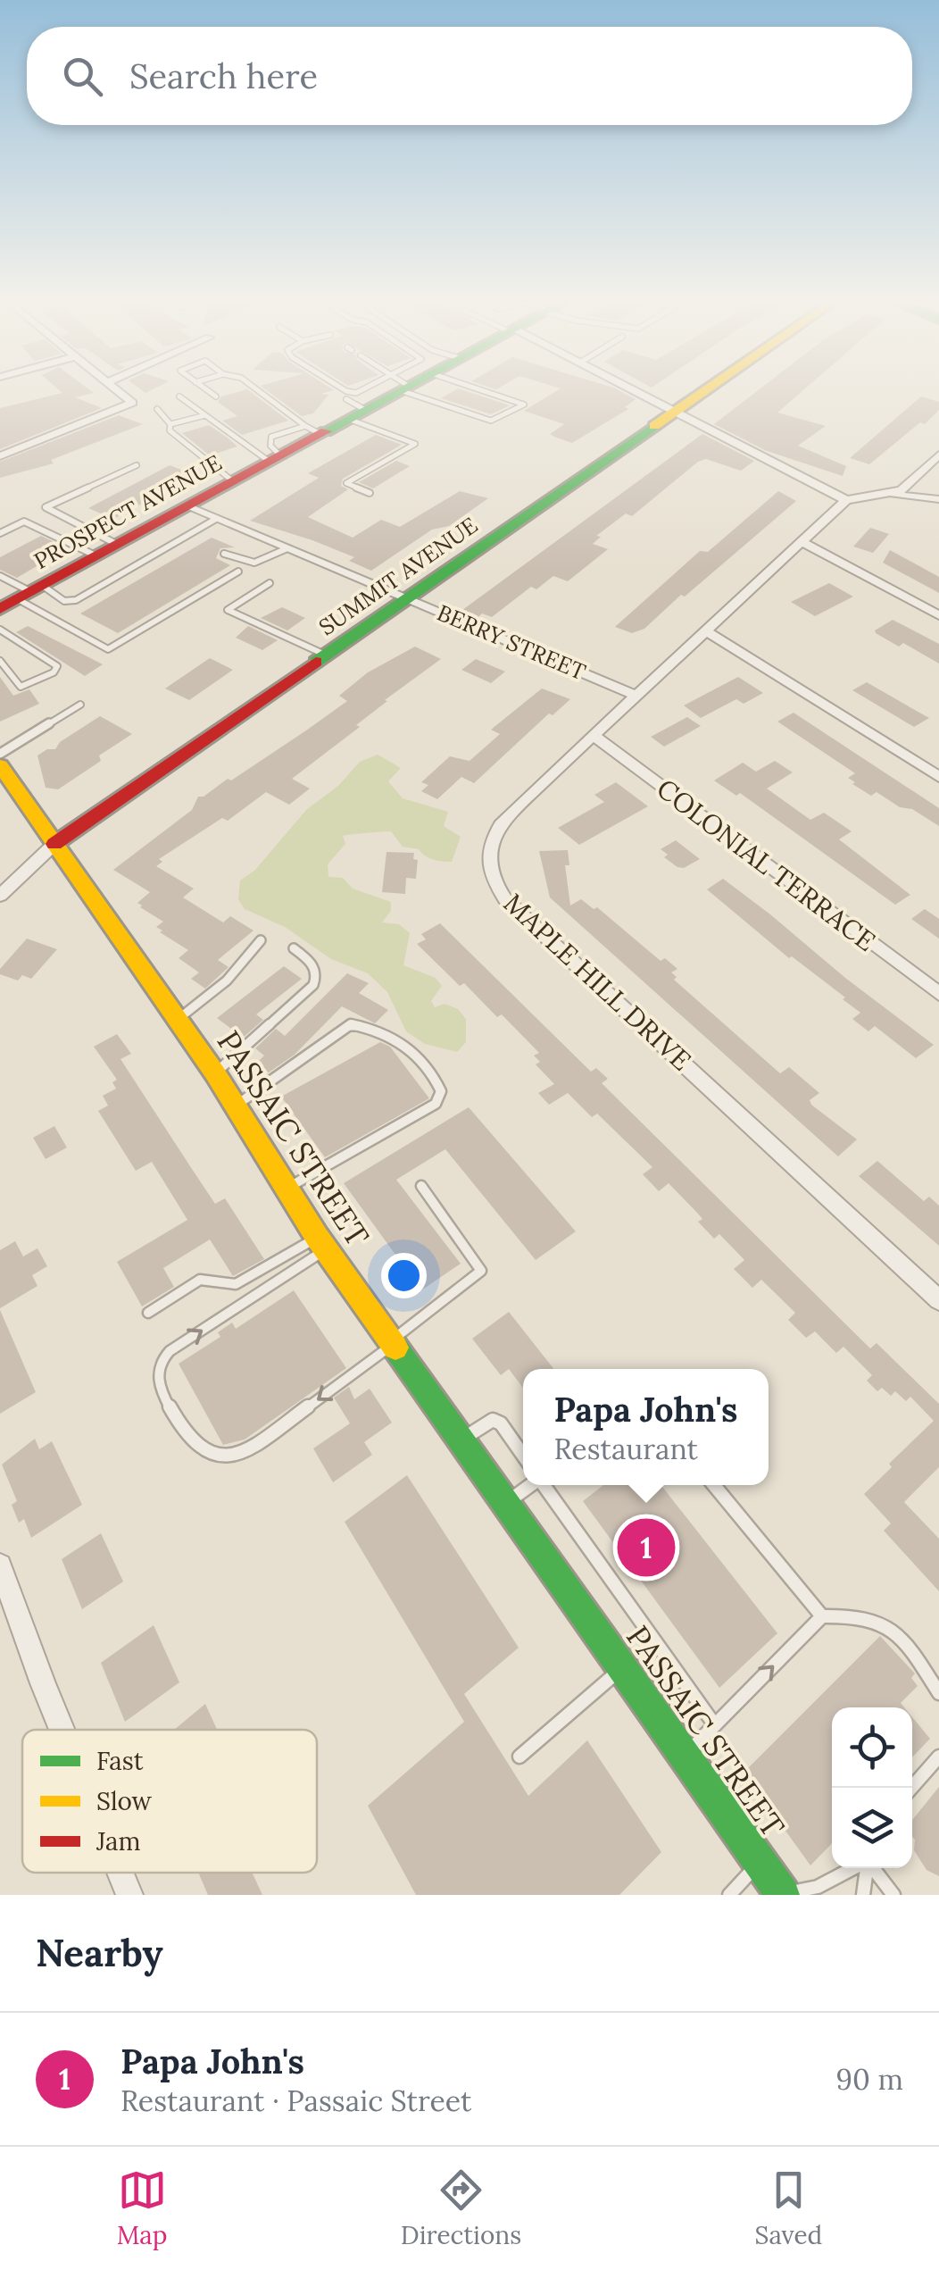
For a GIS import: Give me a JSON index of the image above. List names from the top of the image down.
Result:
{
  "streets": {
    "street": [
      "PROSPECT AVENUE",
      "SUMMIT AVENUE",
      "BERRY STREET",
      "COLONIAL TERRACE",
      "MAPLE HILL DRIVE",
      "PASSAIC STREET"
    ]
  },
  "crossings": [
    ["PROSPECT AVENUE", "BERRY STREET"],
    ["SUMMIT AVENUE", "BERRY STREET"],
    ["SUMMIT AVENUE", "PASSAIC STREET"],
    ["BERRY STREET", "MAPLE HILL DRIVE"],
    ["COLONIAL TERRACE", "MAPLE HILL DRIVE"]
  ],
  "legend": ["Fast", "Slow", "Jam"],
  "page": {
    "search": "Search here",
    "popup": ["Papa John's", "Restaurant"],
    "pins": "1",
    "heading": "Nearby",
    "list": [
      {
        "mark": "1",
        "name": "Papa John's",
        "note": "Restaurant · Passaic Street",
        "value": "90 m"
      }
    ],
    "nav": ["Map", "Directions", "Saved"]
  }
}
